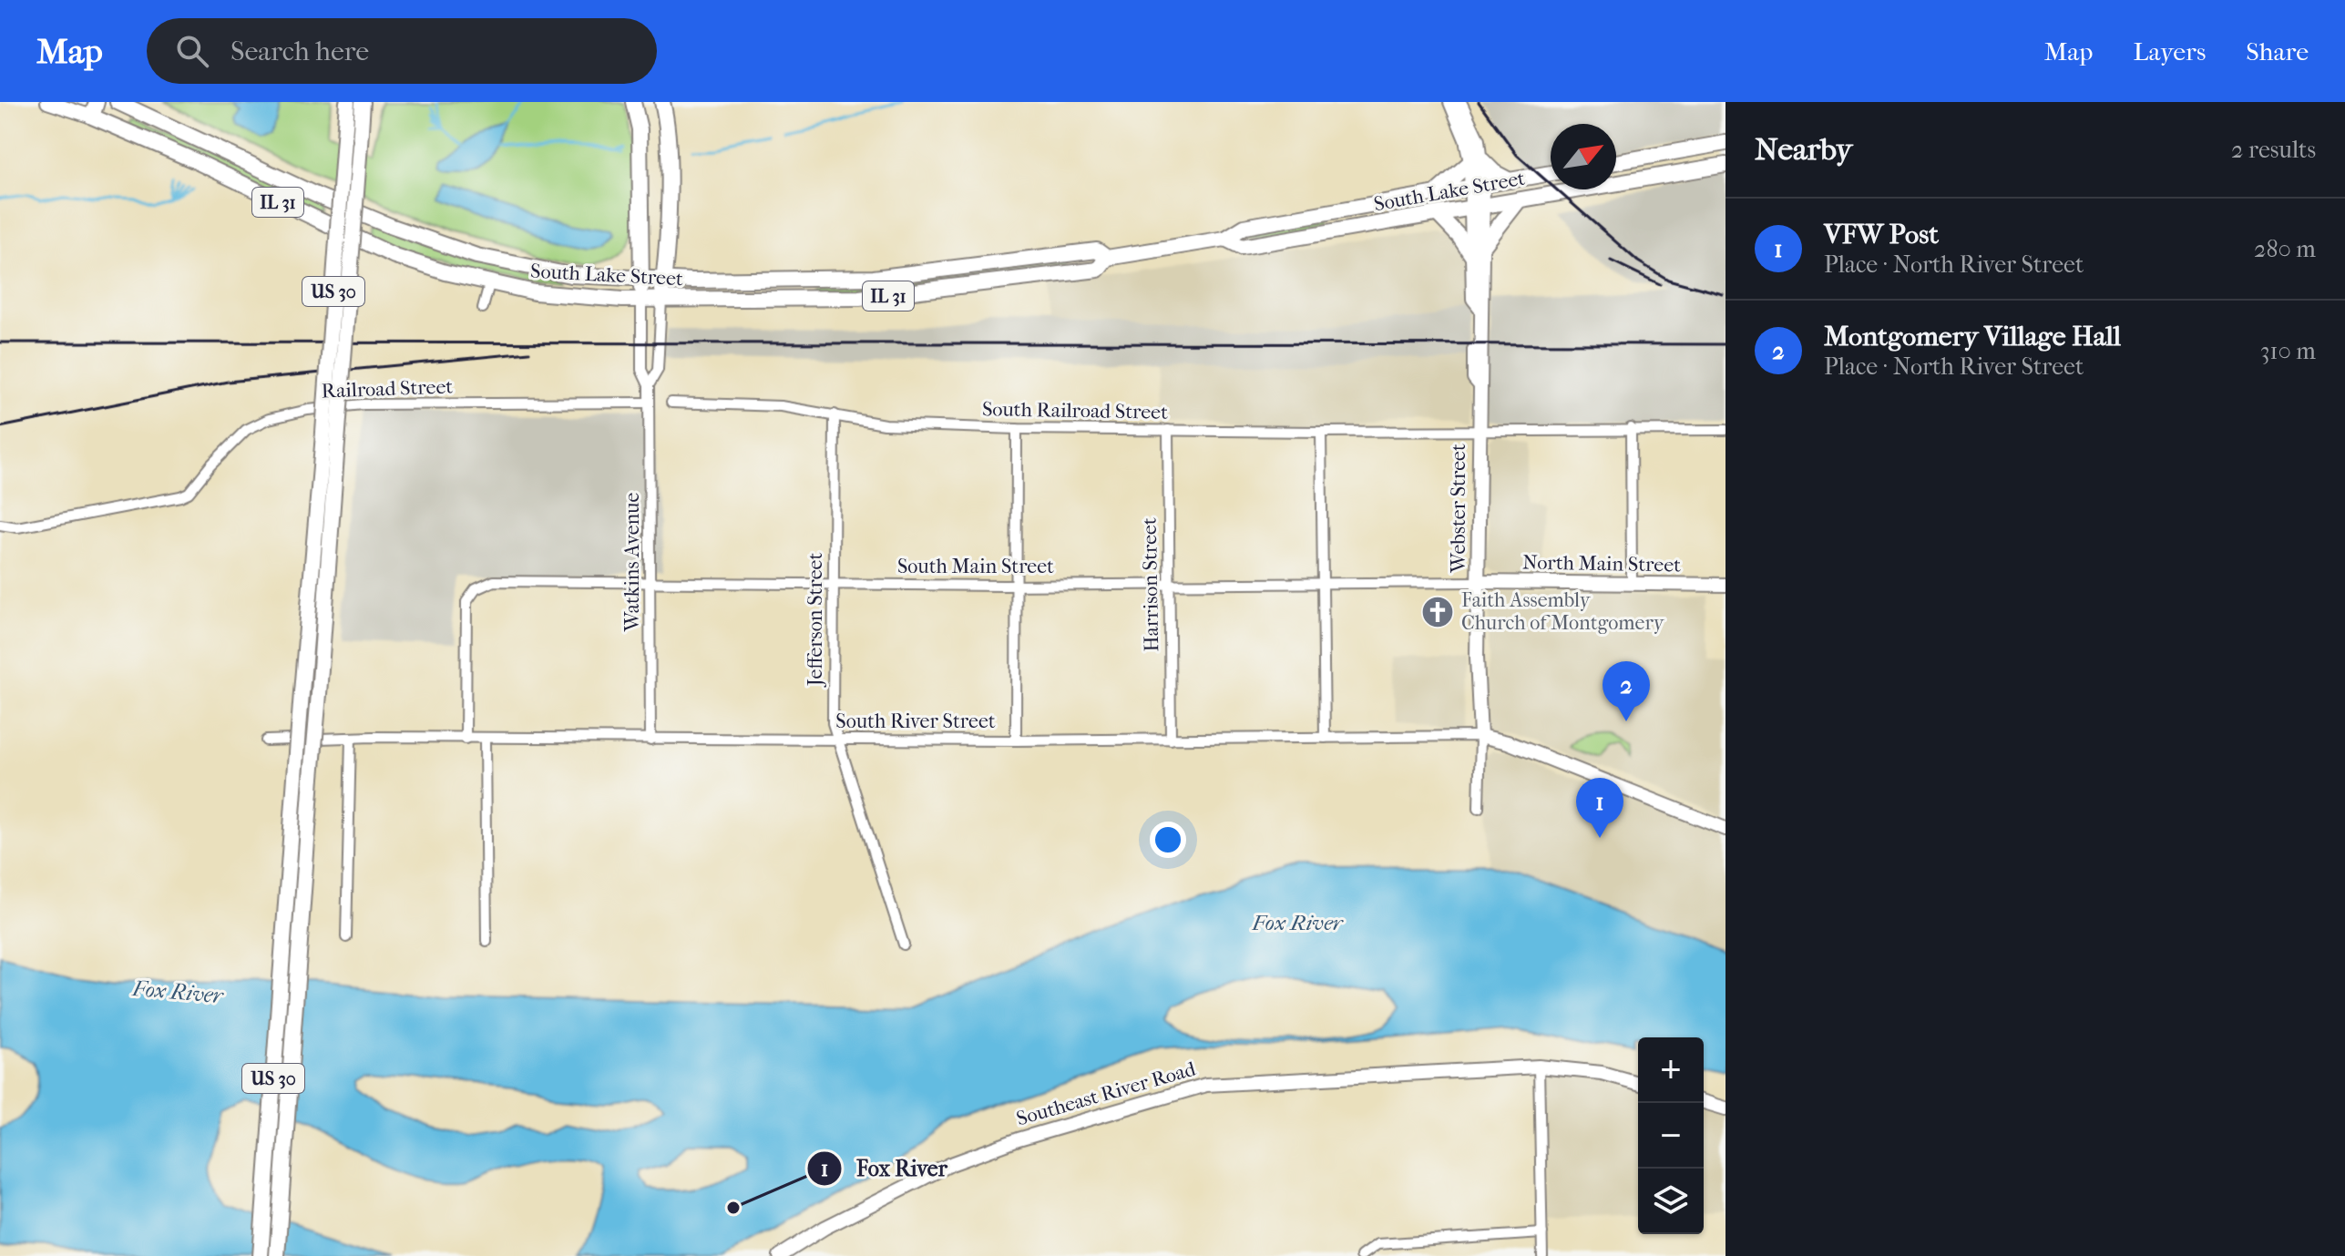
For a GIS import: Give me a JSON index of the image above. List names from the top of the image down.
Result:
{
  "streets": {
    "main road": ["South Lake Street", "IL 31", "US 30"],
    "street": [
      "Railroad Street",
      "South Railroad Street",
      "Webster Street",
      "Watkins Avenue",
      "North Main Street",
      "South Main Street",
      "Harrison Street",
      "Jefferson Street",
      "South River Street",
      "Southeast River Road"
    ]
  },
  "crossings": [
    ["South Lake Street", "Webster Street"],
    ["South Lake Street", "Watkins Avenue"],
    ["Railroad Street", "Watkins Avenue"],
    ["South Railroad Street", "Webster Street"],
    ["South Railroad Street", "Harrison Street"],
    ["South Railroad Street", "Jefferson Street"],
    ["Webster Street", "North Main Street"],
    ["Webster Street", "South Main Street"],
    ["Webster Street", "South River Street"],
    ["Watkins Avenue", "South Main Street"],
    ["Watkins Avenue", "South River Street"],
    ["North Main Street", "South Main Street"],
    ["South Main Street", "Harrison Street"],
    ["South Main Street", "Jefferson Street"],
    ["South Main Street", "South River Street"],
    ["Harrison Street", "South River Street"],
    ["Jefferson Street", "South River Street"]
  ],
  "water": ["Fox River"],
  "places": {
    "church": ["Faith Assembly Church of Montgomery"],
    "other": ["Fox River"]
  },
  "north": "top right",
  "page": {
    "header": "Map",
    "search": "Search here",
    "nav": ["Map", "Layers", "Share"],
    "heading": ["Nearby", "2 results"],
    "list": [
      {
        "mark": "1",
        "name": "VFW Post",
        "note": "Place · North River Street",
        "value": "280 m"
      },
      {
        "mark": "2",
        "name": "Montgomery Village Hall",
        "note": "Place · North River Street",
        "value": "310 m"
      }
    ],
    "pins": ["2", "1"],
    "map_buttons": ["+", "−"]
  }
}
